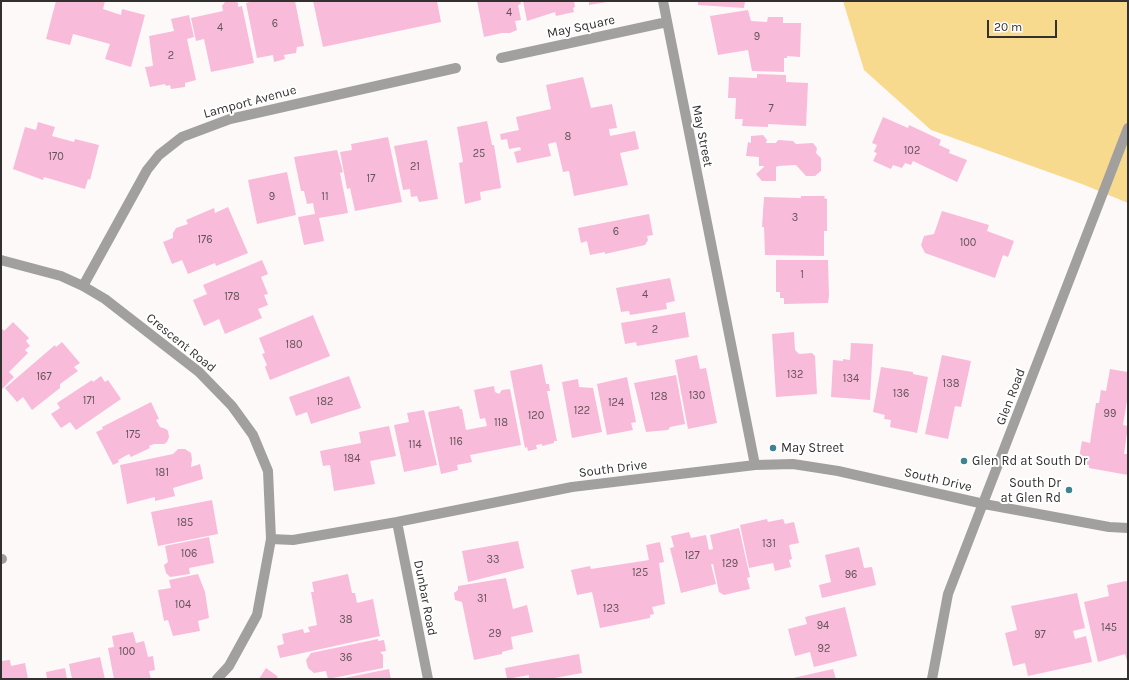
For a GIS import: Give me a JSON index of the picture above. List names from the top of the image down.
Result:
{
  "streets": {
    "street": [
      "May Square",
      "Lamport Avenue",
      "May Street",
      "Crescent Road",
      "Glen Road",
      "South Drive",
      "Dunbar Road"
    ]
  },
  "crossings": [
    ["May Square", "May Street"],
    ["Lamport Avenue", "Crescent Road"],
    ["May Street", "South Drive"],
    ["Crescent Road", "South Drive"],
    ["Glen Road", "South Drive"],
    ["South Drive", "Dunbar Road"]
  ],
  "places": ["May Street", "Glen Rd at South Dr", "South Dr at Glen Rd"],
  "house_numbers": [
    "4",
    "6",
    "4",
    "9",
    "2",
    "7",
    "8",
    "102",
    "25",
    "170",
    "21",
    "17",
    "9",
    "11",
    "3",
    "6",
    "176",
    "100",
    "1",
    "4",
    "178",
    "2",
    "180",
    "132",
    "167",
    "134",
    "138",
    "136",
    "130",
    "128",
    "171",
    "182",
    "124",
    "122",
    "99",
    "120",
    "118",
    "175",
    "116",
    "114",
    "184",
    "181",
    "185",
    "131",
    "106",
    "127",
    "33",
    "129",
    "125",
    "96",
    "31",
    "104",
    "123",
    "38",
    "94",
    "145",
    "29",
    "97",
    "92",
    "100",
    "36"
  ],
  "scale_bar": "20 m"
}
